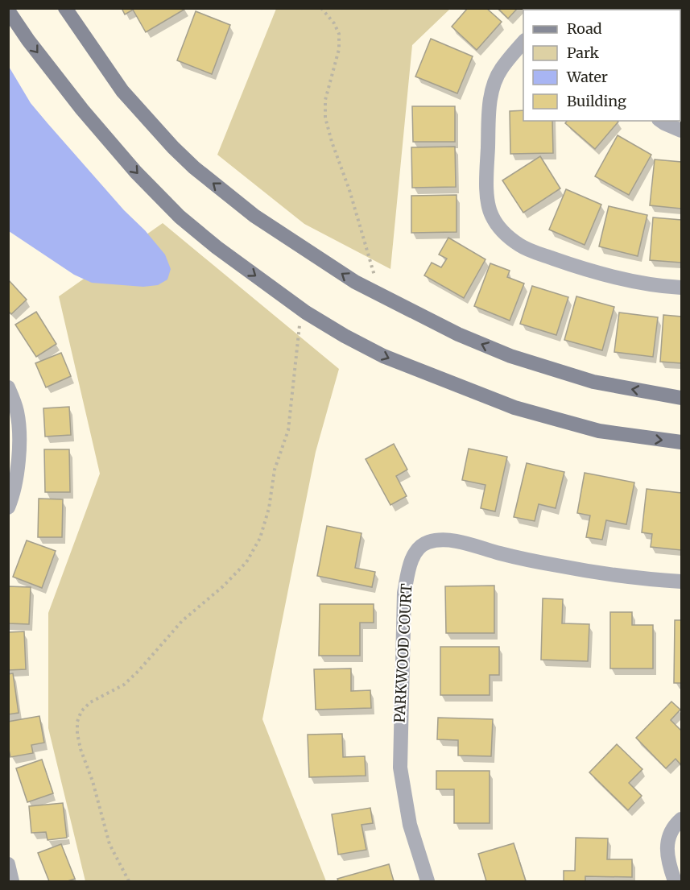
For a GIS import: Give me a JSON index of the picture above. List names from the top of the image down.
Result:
{
  "streets": {
    "street": ["PARKWOOD COURT"]
  },
  "legend": [
    "Road",
    "Park",
    "Water",
    "Building"
  ]
}
